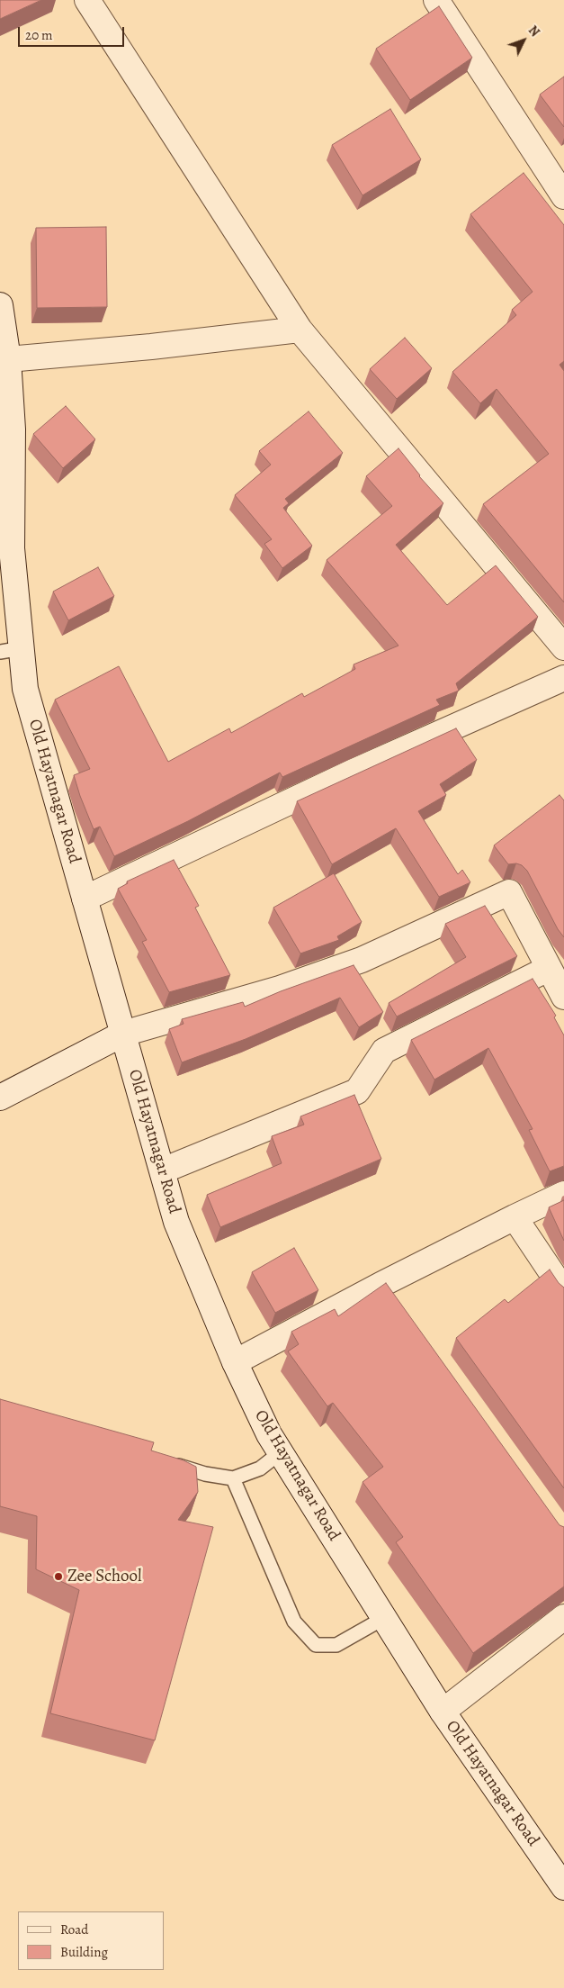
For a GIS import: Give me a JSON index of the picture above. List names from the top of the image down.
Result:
{
  "streets": {
    "street": ["Old Hayatnagar Road"]
  },
  "places": ["Zee School"],
  "legend": ["Road", "Building"],
  "scale_bar": "20 m",
  "north": "top right"
}
